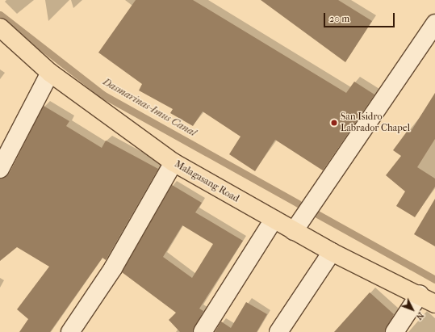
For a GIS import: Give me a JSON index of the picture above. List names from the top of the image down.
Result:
{
  "streets": {
    "main road": ["Malagasang Road"]
  },
  "water": ["Dasmarinas-Imus Canal"],
  "places": ["San Isidro Labrador Chapel"],
  "scale_bar": "20 m",
  "north": "bottom right"
}
